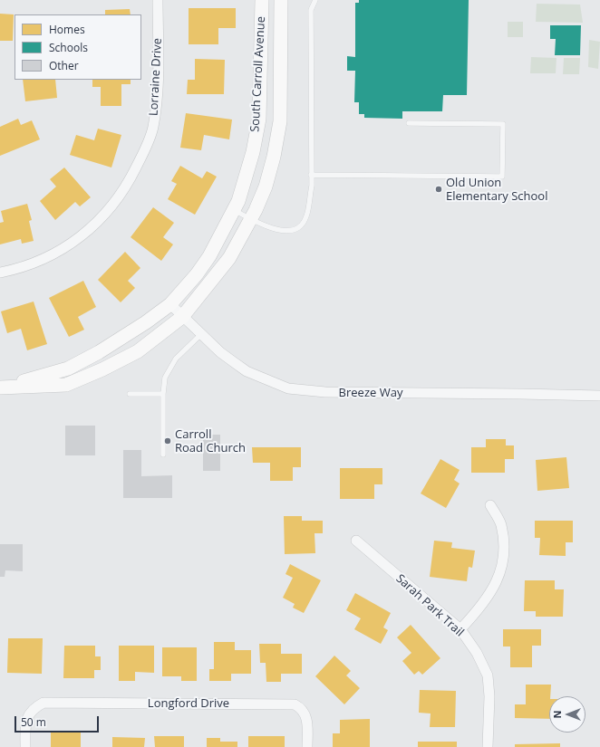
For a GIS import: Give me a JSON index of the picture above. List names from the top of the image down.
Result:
{
  "streets": {
    "main road": ["South Carroll Avenue"],
    "street": [
      "Lorraine Drive",
      "Breeze Way",
      "Sarah Park Trail",
      "Longford Drive"
    ]
  },
  "crossings": [
    ["South Carroll Avenue", "Breeze Way"]
  ],
  "places": ["Old Union Elementary School", "Carroll Road Church"],
  "legend": ["Homes", "Schools", "Other"],
  "scale_bar": "50 m",
  "north": "left"
}
